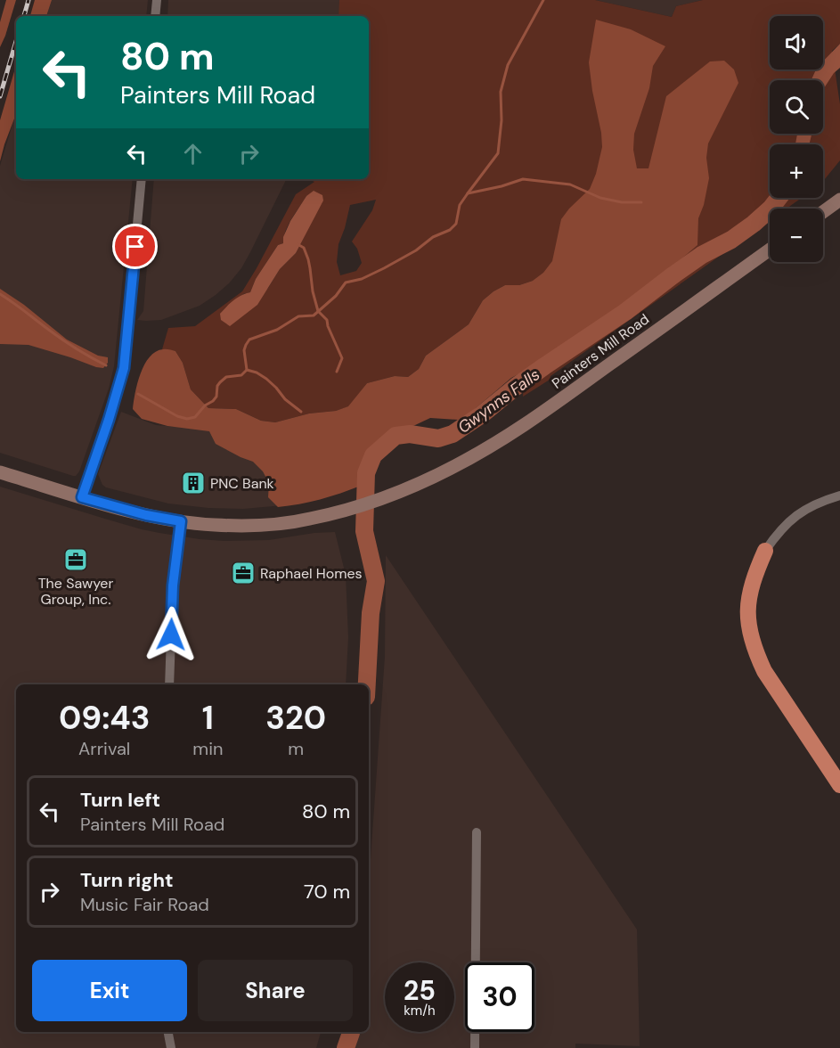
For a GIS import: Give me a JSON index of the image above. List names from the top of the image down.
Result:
{
  "streets": {
    "main road": ["Painters Mill Road"]
  },
  "water": ["Gwynns Falls"],
  "places": {
    "building": ["PNC Bank"],
    "office": ["The Sawyer Group, Inc.", "Raphael Homes"]
  },
  "page": {
    "map_buttons": ["+", "−"],
    "turn": ["80 m", "Painters Mill Road"],
    "eta": [
      "09:43",
      "Arrival",
      "1",
      "min",
      "320",
      "m"
    ],
    "list": [
      {
        "name": "Turn left",
        "note": "Painters Mill Road",
        "value": "80 m"
      },
      {
        "name": "Turn right",
        "note": "Music Fair Road",
        "value": "70 m"
      }
    ],
    "buttons": ["Exit", "Share"],
    "speed": "25 km/h",
    "limit": "30"
  }
}
